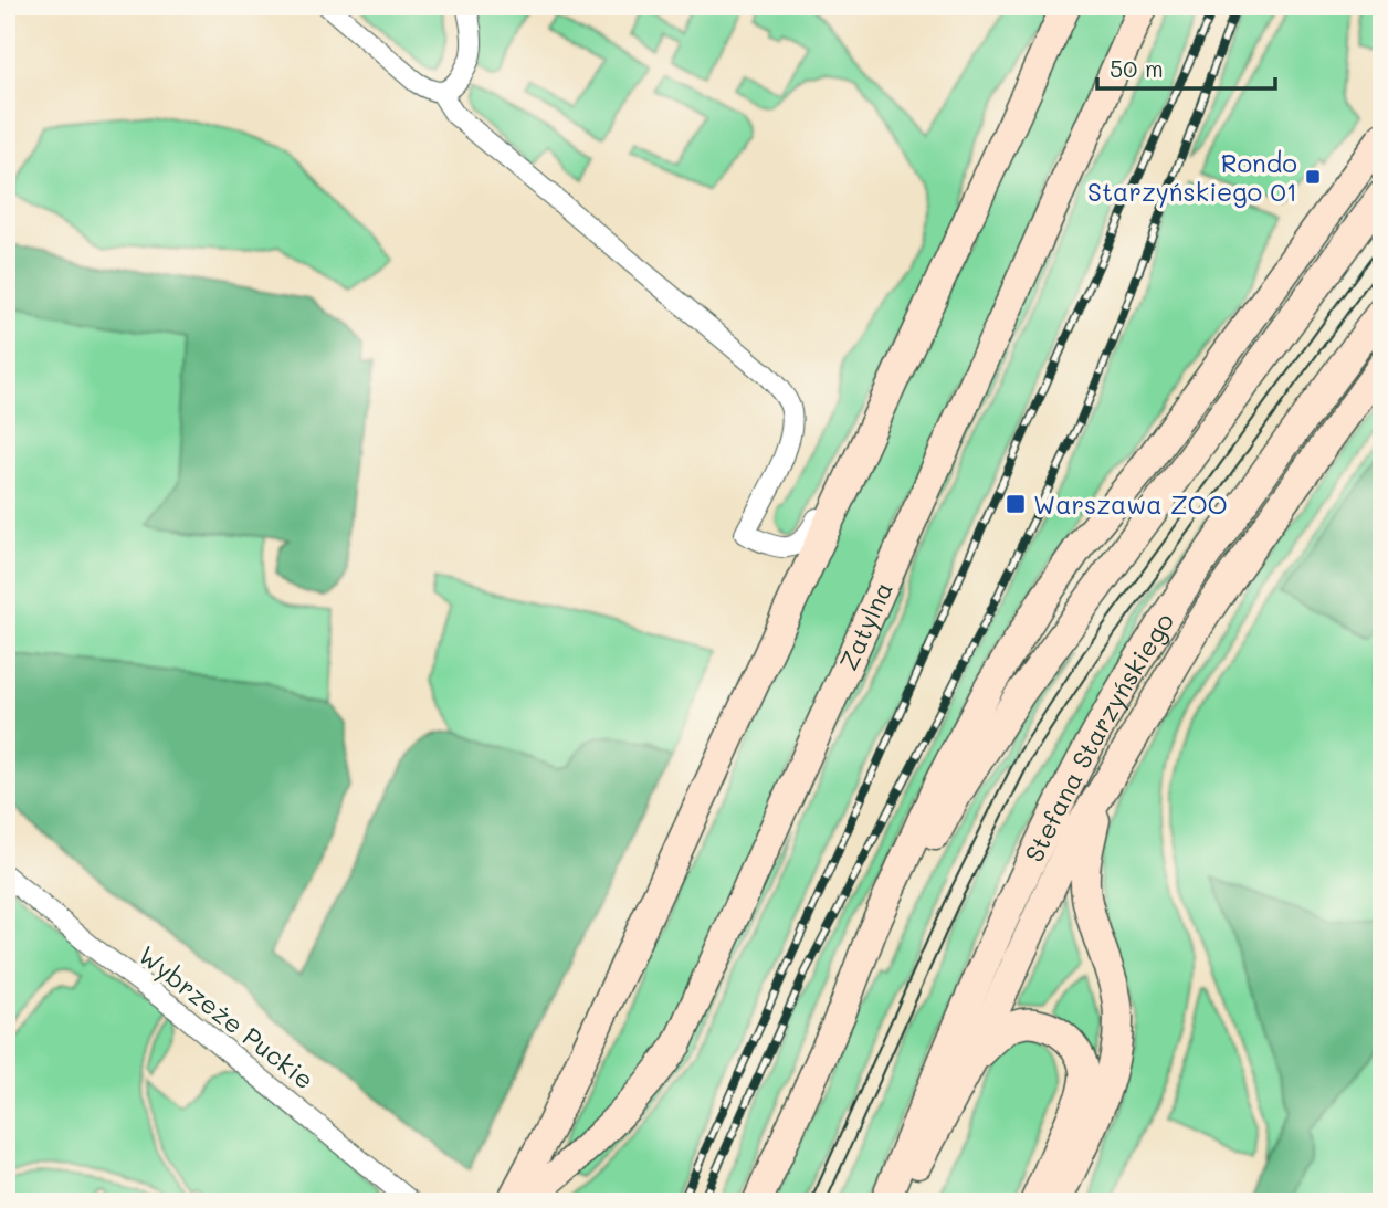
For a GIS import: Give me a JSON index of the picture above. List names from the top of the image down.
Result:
{
  "streets": {
    "main road": ["Zatylna", "Stefana Starzyńskiego"],
    "street": ["Wybrzeże Puckie"]
  },
  "places": {
    "transit": ["Rondo Starzyńskiego 01", "Warszawa ZOO"]
  },
  "scale_bar": "50 m"
}
